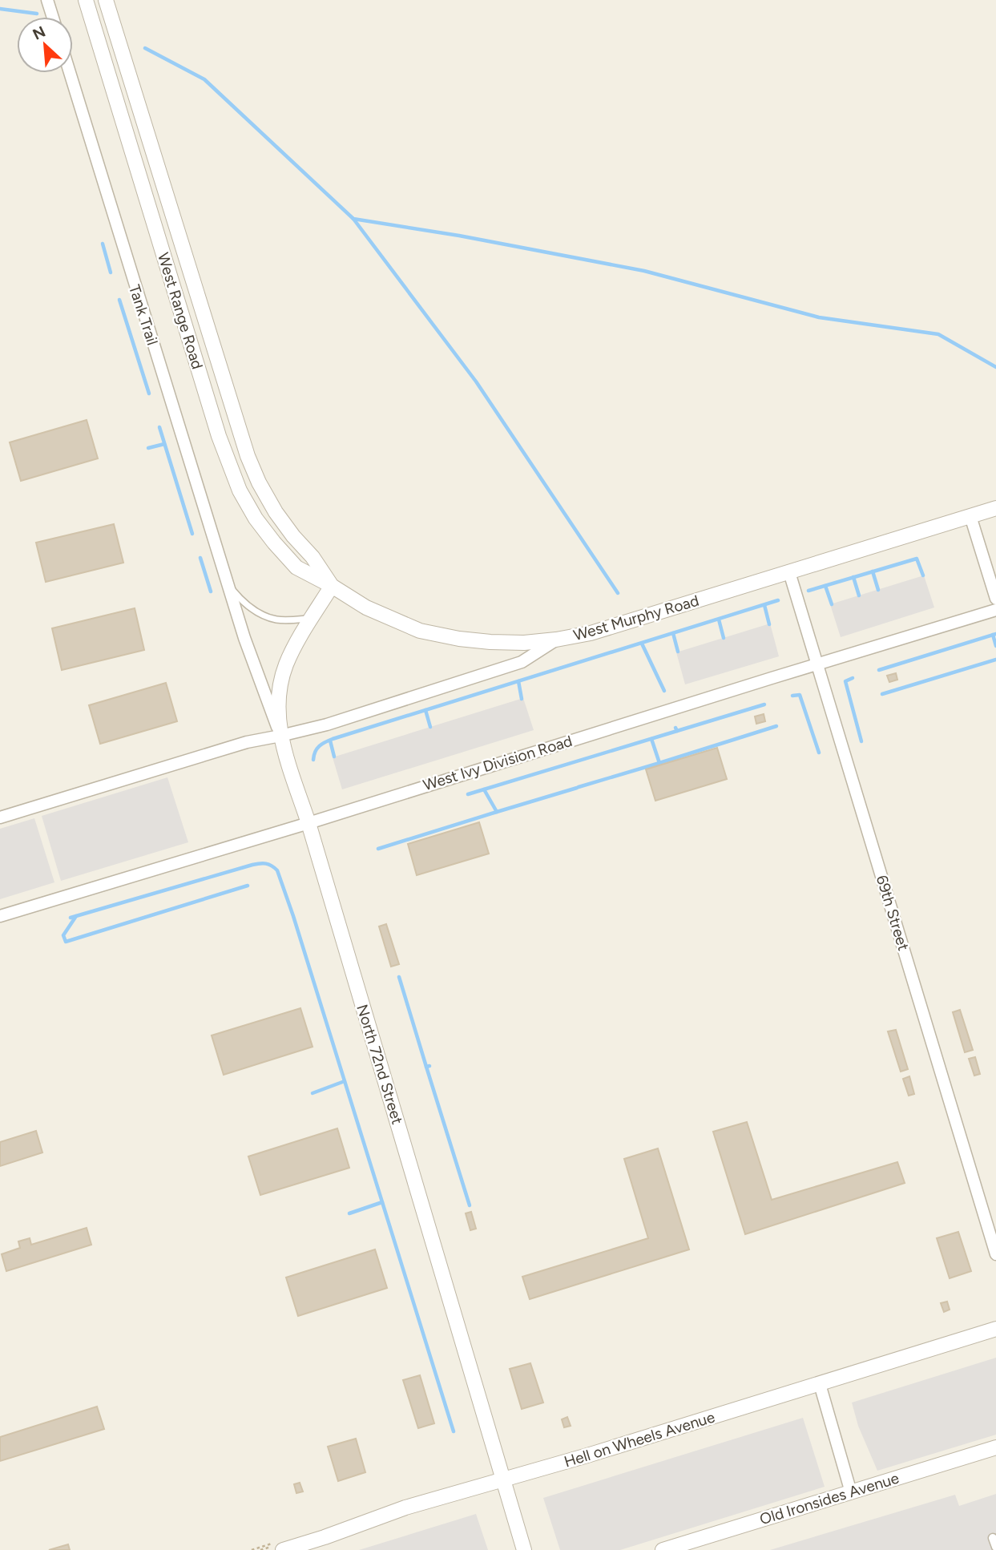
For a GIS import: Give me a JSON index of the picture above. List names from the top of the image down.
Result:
{
  "streets": {
    "street": [
      "West Range Road",
      "Tank Trail",
      "West Murphy Road",
      "West Ivy Division Road",
      "69th Street",
      "North 72nd Street",
      "Hell on Wheels Avenue",
      "Old Ironsides Avenue"
    ]
  },
  "crossings": [
    ["West Range Road", "West Murphy Road"],
    ["West Range Road", "North 72nd Street"],
    ["Tank Trail", "West Murphy Road"],
    ["Tank Trail", "North 72nd Street"],
    ["West Murphy Road", "69th Street"],
    ["West Murphy Road", "North 72nd Street"],
    ["West Ivy Division Road", "69th Street"],
    ["West Ivy Division Road", "North 72nd Street"],
    ["North 72nd Street", "Hell on Wheels Avenue"]
  ],
  "north": "top left"
}
